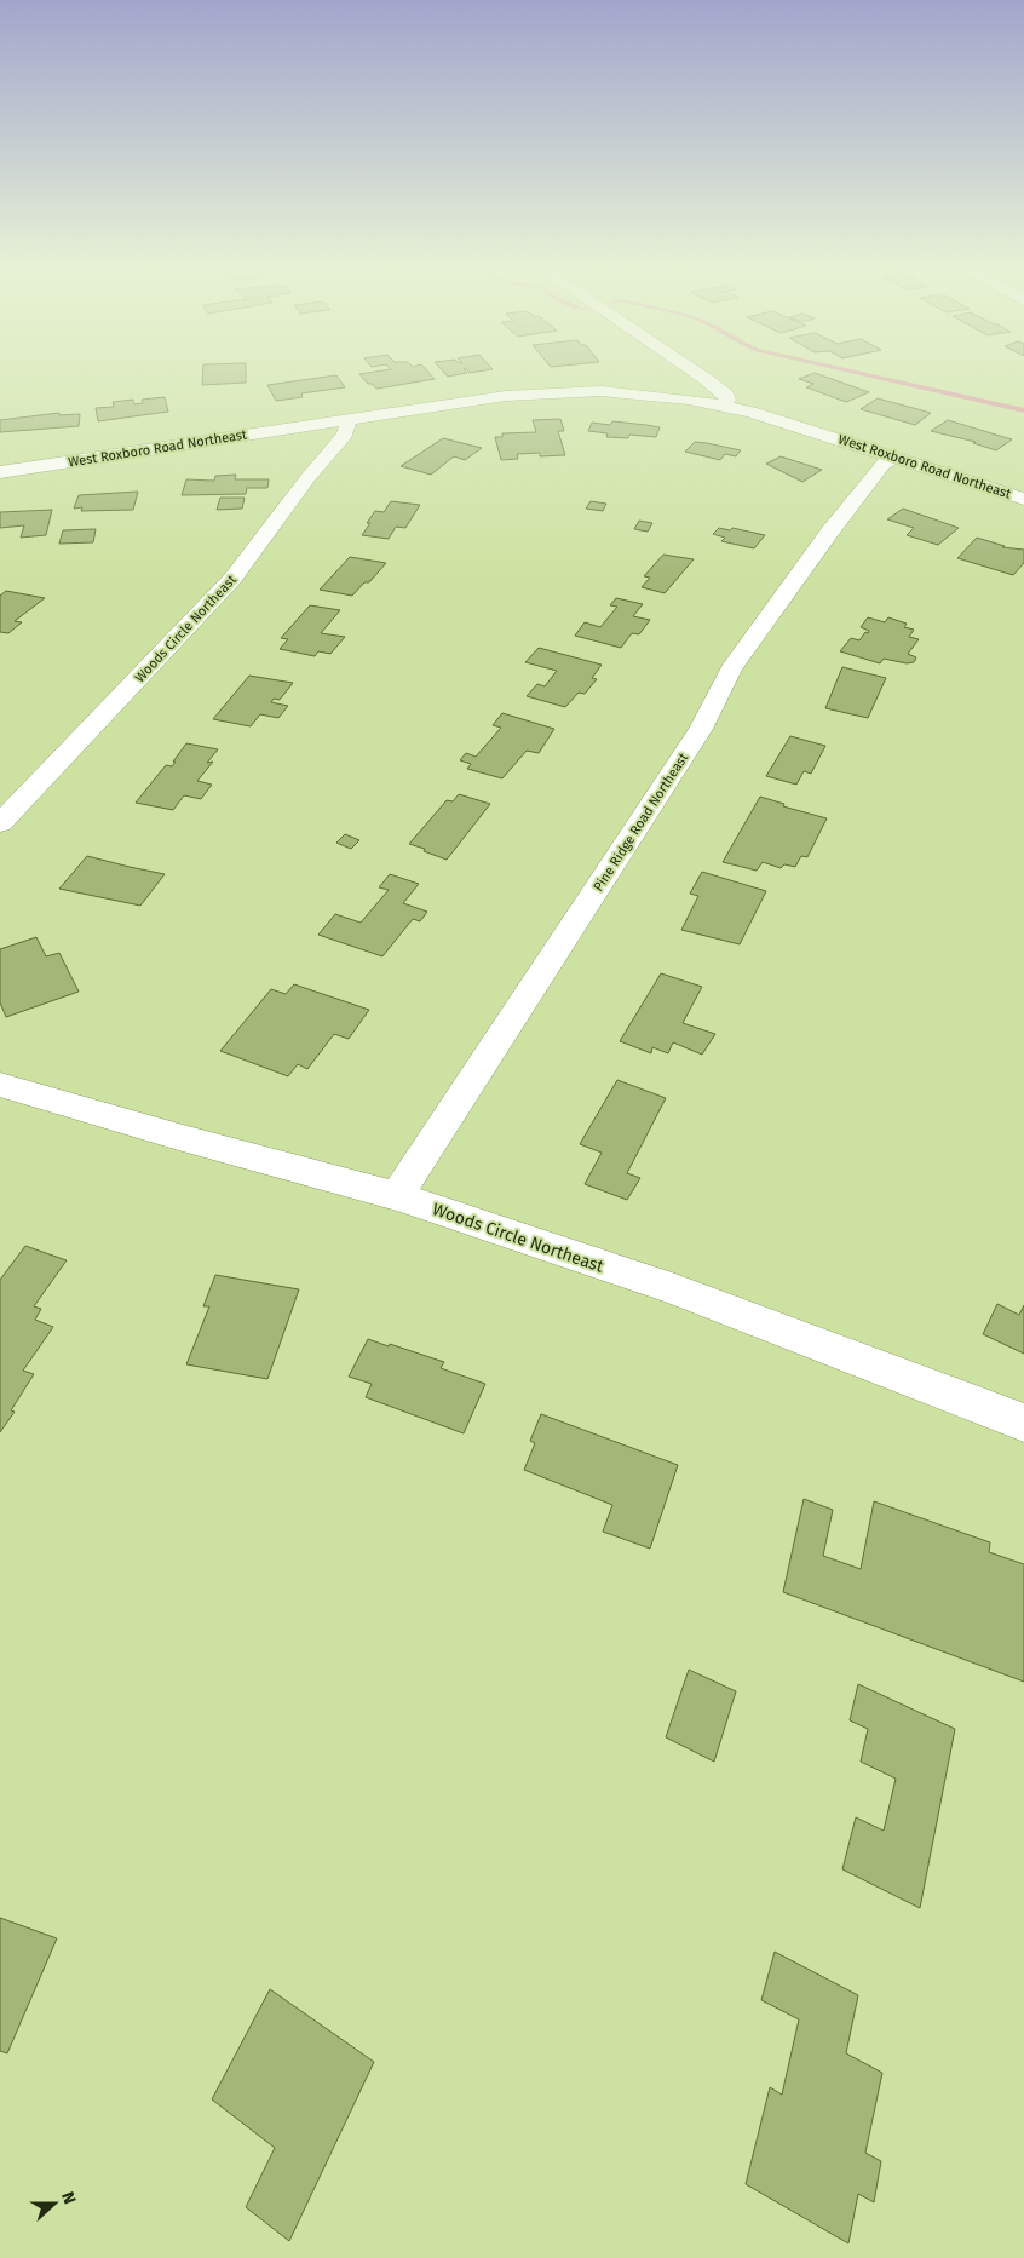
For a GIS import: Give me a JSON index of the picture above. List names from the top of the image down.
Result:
{
  "streets": {
    "street": ["West Roxboro Road Northeast", "Woods Circle Northeast", "Pine Ridge Road Northeast"]
  },
  "crossings": [
    ["West Roxboro Road Northeast", "Woods Circle Northeast"],
    ["West Roxboro Road Northeast", "Pine Ridge Road Northeast"],
    ["Woods Circle Northeast", "Pine Ridge Road Northeast"]
  ],
  "north": "right"
}
